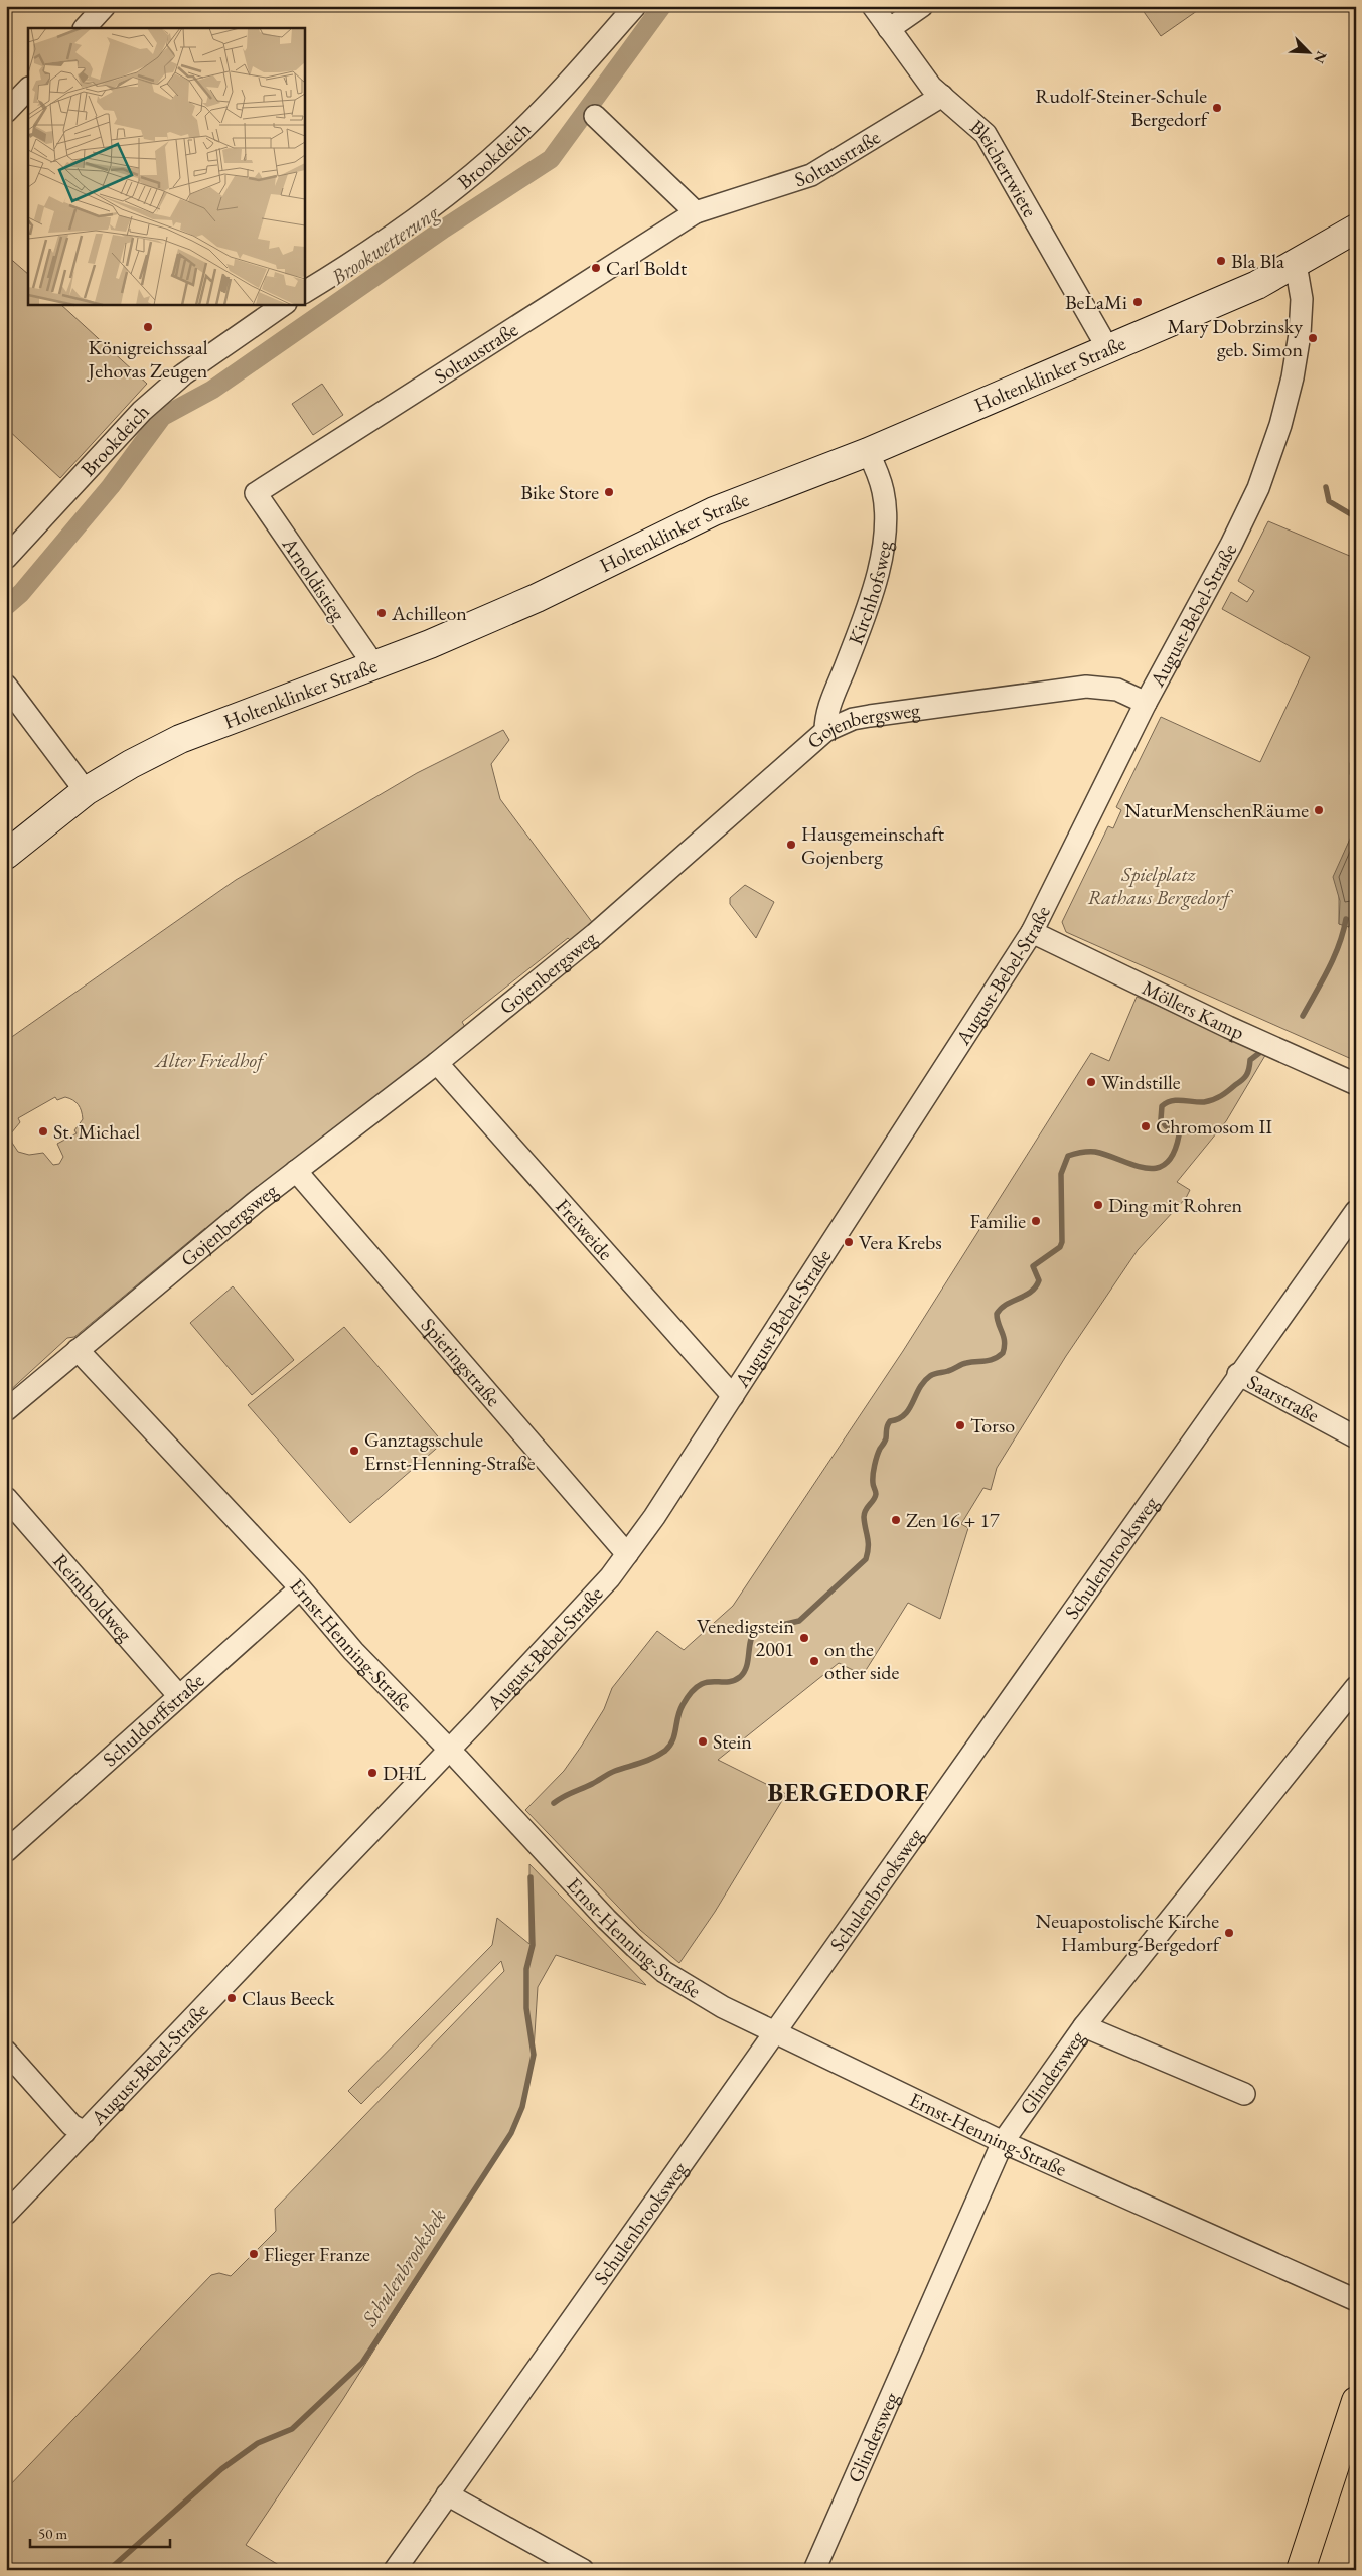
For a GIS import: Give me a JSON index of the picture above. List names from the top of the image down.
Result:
{
  "streets": {
    "main road": ["Holtenklinker Straße"],
    "street": [
      "Brookdeich",
      "Soltaustraße",
      "Bleichertwiete",
      "Arnoldistieg",
      "Kirchhofsweg",
      "August-Bebel-Straße",
      "Gojenbergsweg",
      "Möllers Kamp",
      "Freiweide",
      "Spieringstraße",
      "Saarstraße",
      "Schulenbrooksweg",
      "Reimboldweg",
      "Ernst-Henning-Straße",
      "Schuldorffstraße",
      "Glindersweg"
    ]
  },
  "crossings": [
    ["Soltaustraße", "Bleichertwiete"],
    ["Soltaustraße", "Arnoldistieg"],
    ["Bleichertwiete", "Holtenklinker Straße"],
    ["Holtenklinker Straße", "Arnoldistieg"],
    ["Holtenklinker Straße", "Kirchhofsweg"],
    ["Holtenklinker Straße", "August-Bebel-Straße"],
    ["Kirchhofsweg", "Gojenbergsweg"],
    ["August-Bebel-Straße", "Gojenbergsweg"],
    ["August-Bebel-Straße", "Möllers Kamp"],
    ["August-Bebel-Straße", "Freiweide"],
    ["August-Bebel-Straße", "Spieringstraße"],
    ["August-Bebel-Straße", "Ernst-Henning-Straße"],
    ["Gojenbergsweg", "Freiweide"],
    ["Gojenbergsweg", "Spieringstraße"],
    ["Gojenbergsweg", "Ernst-Henning-Straße"],
    ["Saarstraße", "Schulenbrooksweg"],
    ["Schulenbrooksweg", "Ernst-Henning-Straße"],
    ["Reimboldweg", "Schuldorffstraße"],
    ["Ernst-Henning-Straße", "Schuldorffstraße"],
    ["Ernst-Henning-Straße", "Glindersweg"]
  ],
  "districts": ["BERGEDORF"],
  "water": ["Brookwetterung", "Schulenbrooksbek"],
  "parks": ["Spielplatz Rathaus Bergedorf", "Alter Friedhof"],
  "places": [
    "Rudolf-Steiner-Schule Bergedorf",
    "Bla Bla",
    "Carl Boldt",
    "BeLaMi",
    "Königreichssaal Jehovas Zeugen",
    "Mary Dobrzinsky geb. Simon",
    "Bike Store",
    "Achilleon",
    "NaturMenschenRäume",
    "Hausgemeinschaft Gojenberg",
    "Windstille",
    "Chromosom II",
    "St. Michael",
    "Ding mit Rohren",
    "Familie",
    "Vera Krebs",
    "Torso",
    "Ganztagsschule Ernst-Henning-Straße",
    "Zen 16 + 17",
    "Venedigstein 2001",
    "on the other side",
    "Stein",
    "DHL",
    "Neuapostolische Kirche Hamburg-Bergedorf",
    "Claus Beeck",
    "Flieger Franze"
  ],
  "scale_bar": "50 m",
  "north": "bottom right"
}
